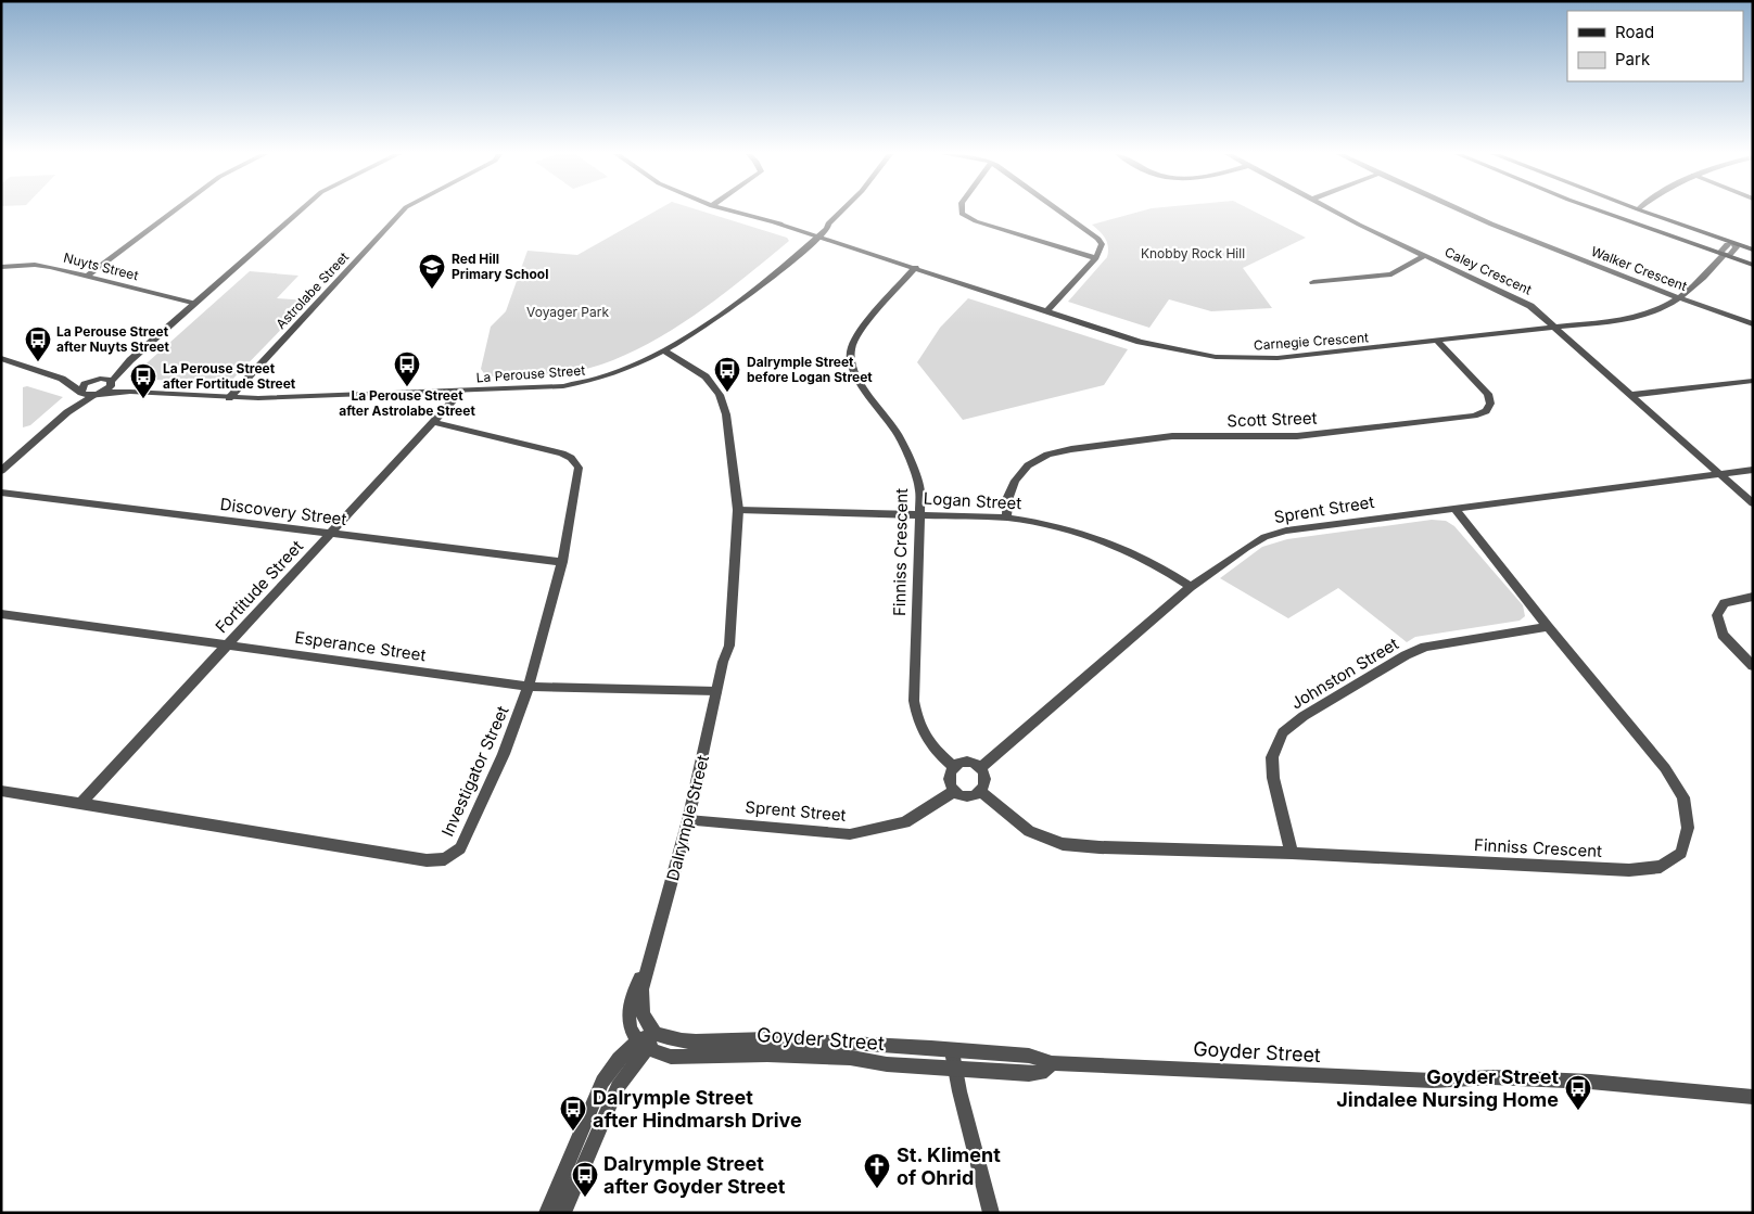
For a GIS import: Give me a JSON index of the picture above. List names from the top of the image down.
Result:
{
  "streets": {
    "street": [
      "Nuyts Street",
      "Walker Crescent",
      "Caley Crescent",
      "Astrolabe Street",
      "Carnegie Crescent",
      "La Perouse Street",
      "Scott Street",
      "Logan Street",
      "Sprent Street",
      "Discovery Street",
      "Finniss Crescent",
      "Fortitude Street",
      "Esperance Street",
      "Johnston Street",
      "Investigator Street",
      "Dalrymple Street",
      "Goyder Street"
    ]
  },
  "crossings": [
    ["Walker Crescent", "Carnegie Crescent"],
    ["Caley Crescent", "Carnegie Crescent"],
    ["Caley Crescent", "Sprent Street"],
    ["Astrolabe Street", "La Perouse Street"],
    ["Carnegie Crescent", "La Perouse Street"],
    ["Carnegie Crescent", "Scott Street"],
    ["Carnegie Crescent", "Finniss Crescent"],
    ["La Perouse Street", "Fortitude Street"],
    ["La Perouse Street", "Dalrymple Street"],
    ["Scott Street", "Logan Street"],
    ["Logan Street", "Sprent Street"],
    ["Logan Street", "Finniss Crescent"],
    ["Logan Street", "Dalrymple Street"],
    ["Sprent Street", "Finniss Crescent"],
    ["Sprent Street", "Dalrymple Street"],
    ["Discovery Street", "Fortitude Street"],
    ["Discovery Street", "Investigator Street"],
    ["Finniss Crescent", "Johnston Street"],
    ["Fortitude Street", "Esperance Street"],
    ["Fortitude Street", "Investigator Street"],
    ["Esperance Street", "Investigator Street"],
    ["Esperance Street", "Dalrymple Street"],
    ["Dalrymple Street", "Goyder Street"]
  ],
  "parks": ["Knobby Rock Hill", "Voyager Park"],
  "places": {
    "school or university": ["Red Hill Primary School"],
    "bus stop": [
      "La Perouse Street after Nuyts Street",
      "La Perouse Street after Astrolabe Street",
      "Dalrymple Street before Logan Street",
      "La Perouse Street after Fortitude Street",
      "Goyder Street Jindalee Nursing Home",
      "Dalrymple Street after Hindmarsh Drive",
      "Dalrymple Street after Goyder Street"
    ],
    "church": ["St. Kliment of Ohrid"]
  },
  "legend": ["Road", "Park"]
}
